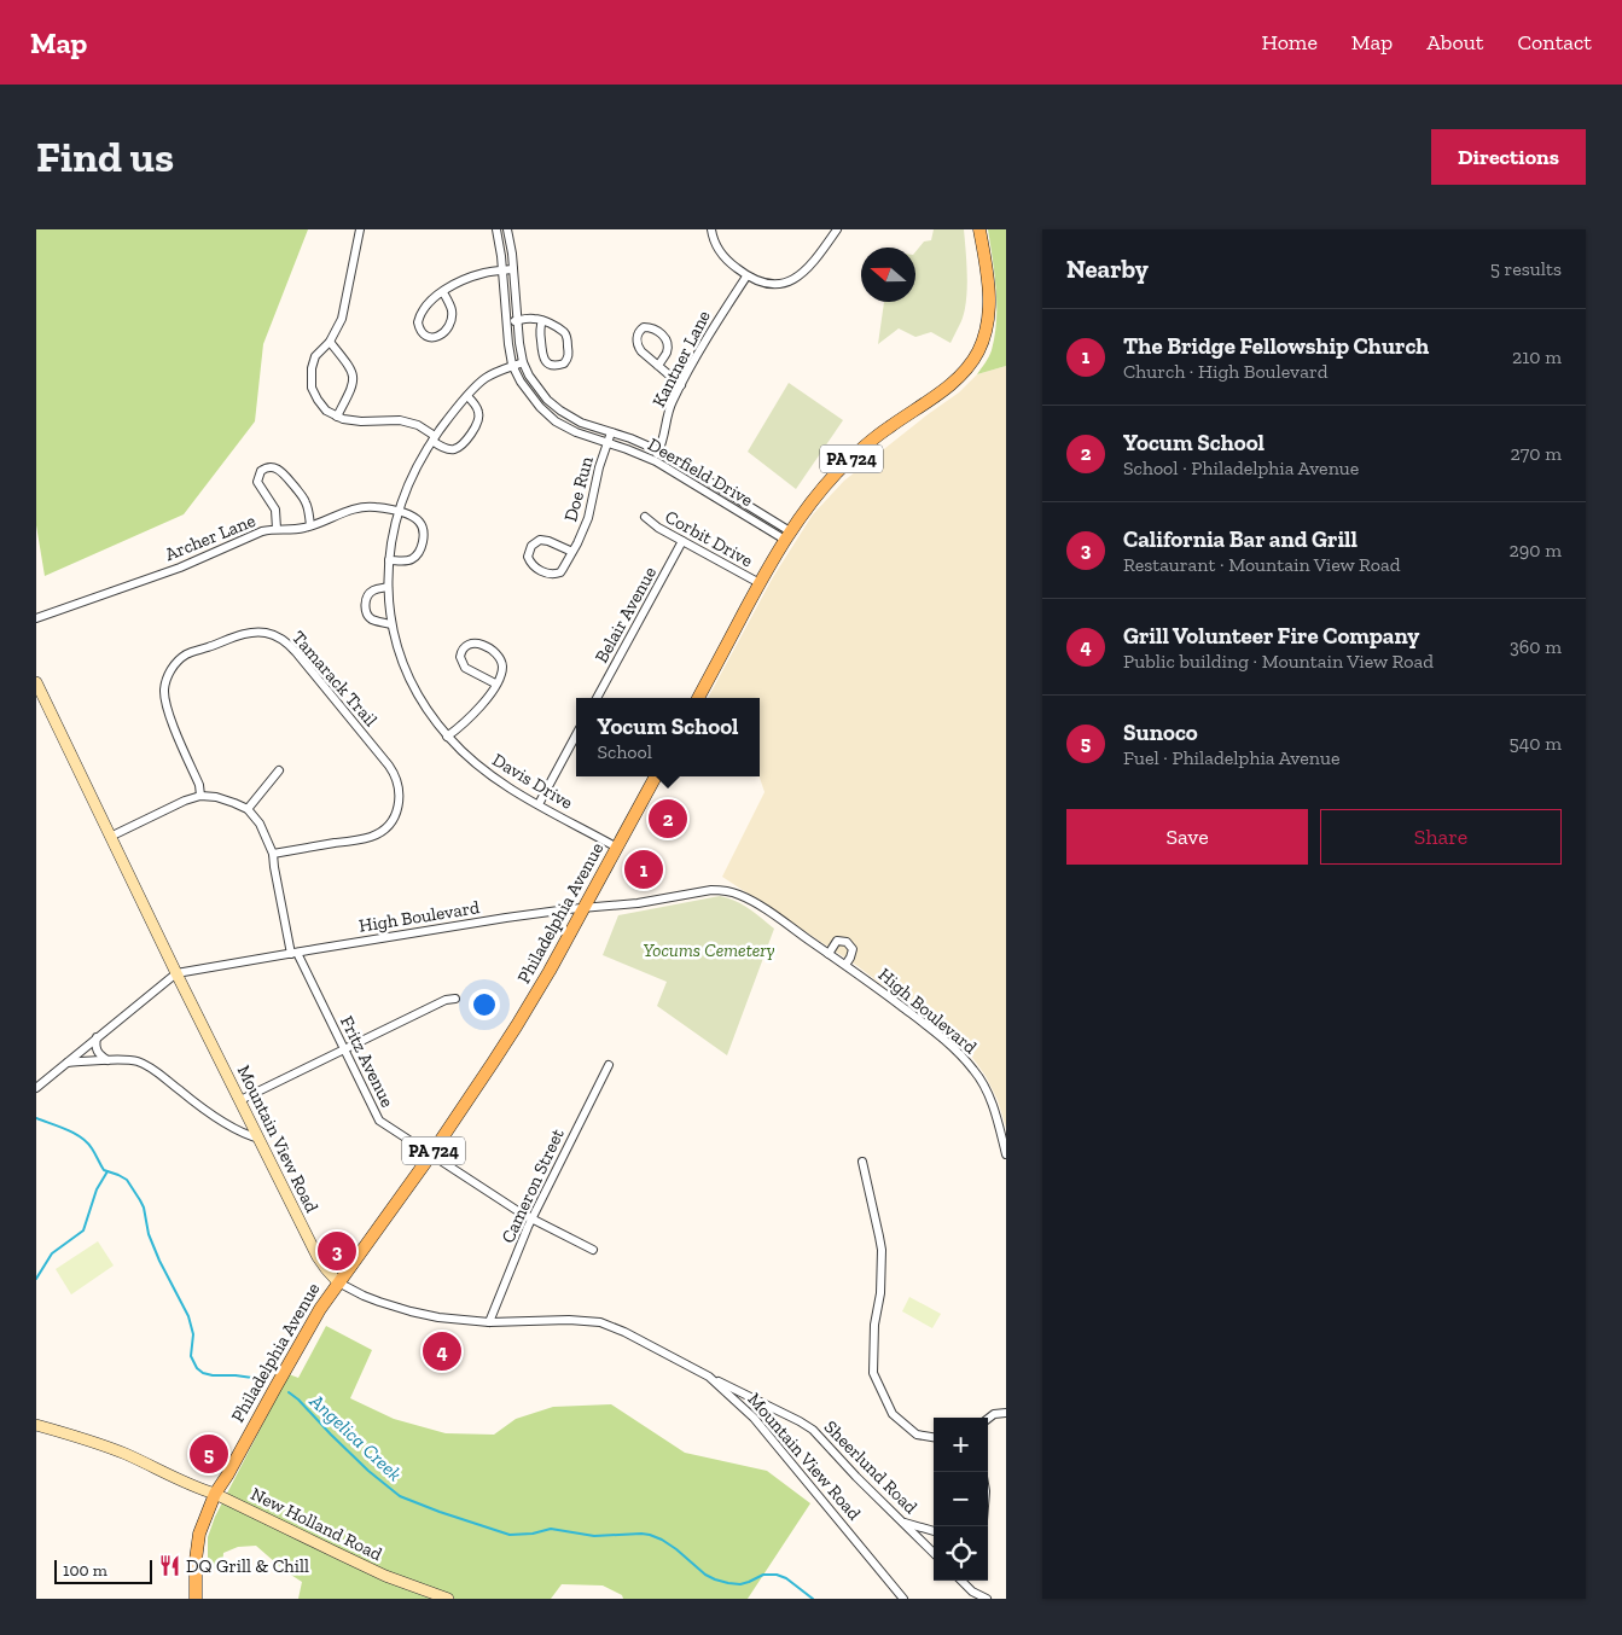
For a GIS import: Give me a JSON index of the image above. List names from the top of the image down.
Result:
{
  "streets": {
    "main road": ["PA 724", "Philadelphia Avenue"],
    "street": [
      "Kantner Lane",
      "Deerfield Drive",
      "Doe Run",
      "Archer Lane",
      "Corbit Drive",
      "Belair Avenue",
      "Tamarack Trail",
      "Davis Drive",
      "High Boulevard",
      "Fritz Avenue",
      "Mountain View Road",
      "Cameron Street",
      "Sheerlund Road",
      "New Holland Road"
    ]
  },
  "crossings": [
    ["Kantner Lane", "Deerfield Drive"],
    ["PA 724", "Deerfield Drive"],
    ["PA 724", "Corbit Drive"],
    ["Deerfield Drive", "Doe Run"],
    ["Deerfield Drive", "Davis Drive"],
    ["Archer Lane", "Davis Drive"],
    ["Corbit Drive", "Belair Avenue"],
    ["Tamarack Trail", "Fritz Avenue"],
    ["Davis Drive", "Philadelphia Avenue"],
    ["Philadelphia Avenue", "High Boulevard"],
    ["Philadelphia Avenue", "Fritz Avenue"],
    ["Philadelphia Avenue", "Mountain View Road"],
    ["Philadelphia Avenue", "New Holland Road"],
    ["High Boulevard", "Fritz Avenue"],
    ["High Boulevard", "Mountain View Road"],
    ["Fritz Avenue", "Cameron Street"],
    ["Mountain View Road", "Cameron Street"],
    ["Mountain View Road", "Sheerlund Road"]
  ],
  "water": ["Angelica Creek"],
  "parks": ["Yocums Cemetery"],
  "places": {
    "restaurant": ["DQ Grill & Chill"]
  },
  "scale_bar": "100 m",
  "north": "left",
  "page": {
    "header": "Map",
    "nav": [
      "Home",
      "Map",
      "About",
      "Contact"
    ],
    "buttons": [
      "Directions",
      ["Save", "Share"]
    ],
    "title": "Find us",
    "heading": ["Nearby", "5 results"],
    "list": [
      {
        "mark": "1",
        "name": "The Bridge Fellowship Church",
        "note": "Church · High Boulevard",
        "value": "210 m"
      },
      {
        "mark": "2",
        "name": "Yocum School",
        "note": "School · Philadelphia Avenue",
        "value": "270 m"
      },
      {
        "mark": "3",
        "name": "California Bar and Grill",
        "note": "Restaurant · Mountain View Road",
        "value": "290 m"
      },
      {
        "mark": "4",
        "name": "Grill Volunteer Fire Company",
        "note": "Public building · Mountain View Road",
        "value": "360 m"
      },
      {
        "mark": "5",
        "name": "Sunoco",
        "note": "Fuel · Philadelphia Avenue",
        "value": "540 m"
      }
    ],
    "popup": ["Yocum School", "School"],
    "pins": [
      "2",
      "1",
      "3",
      "4",
      "5"
    ],
    "map_buttons": ["+", "−"],
    "scale": "100 m"
  }
}
